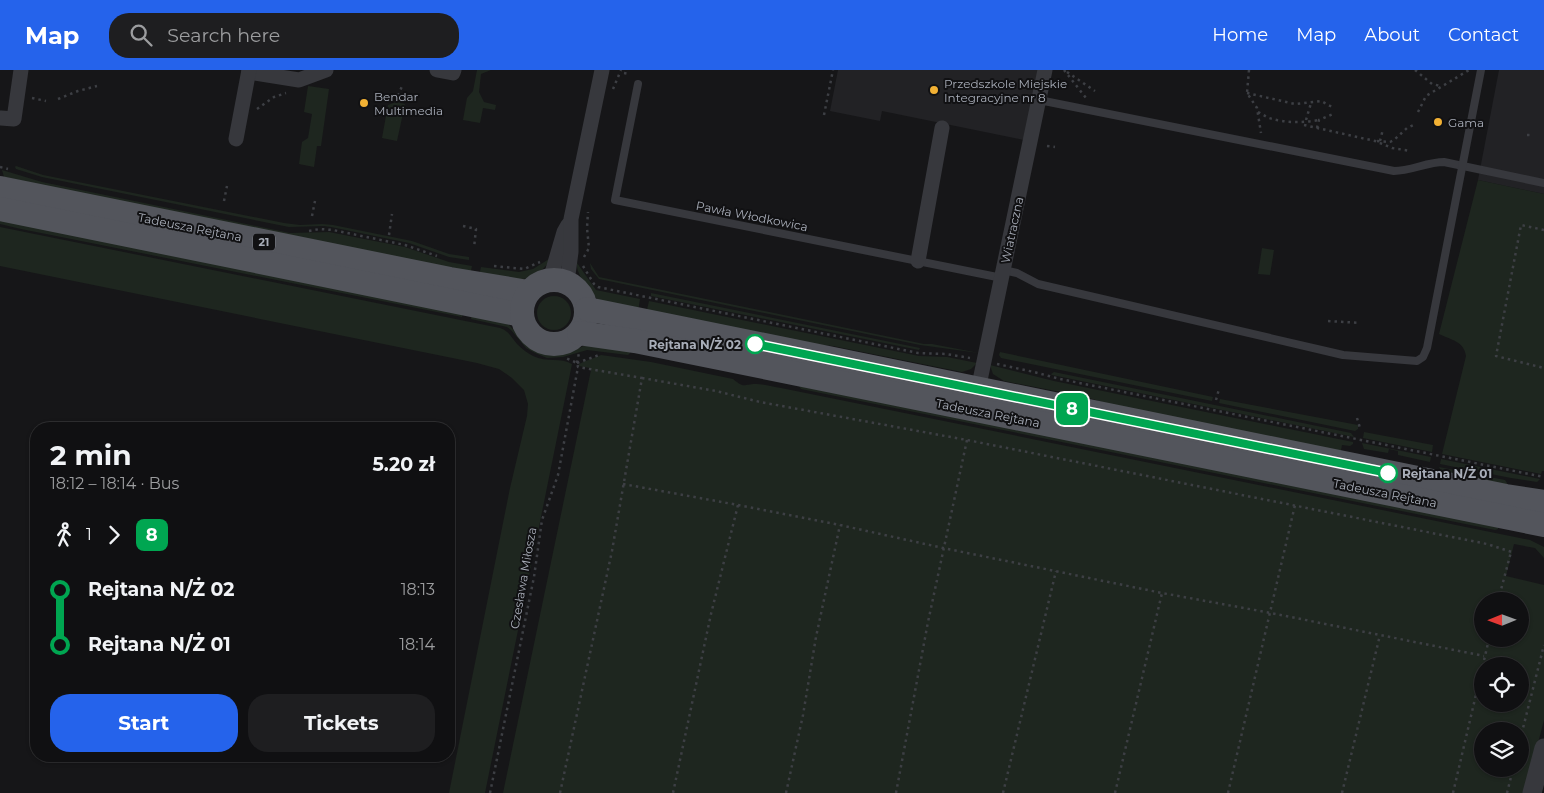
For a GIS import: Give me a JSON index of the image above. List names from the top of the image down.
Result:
{
  "streets": {
    "main road": ["Tadeusza Rejtana", "21"],
    "street": ["Wiatraczna"],
    "lane": ["Pawła Włodkowica"],
    "path": ["Czesława Miłosza"]
  },
  "crossings": [
    ["Pawła Włodkowica", "Wiatraczna"],
    ["Tadeusza Rejtana", "Wiatraczna"]
  ],
  "places": [
    "Przedszkole Miejskie Integracyjne nr 8",
    "Bendar Multimedia",
    "Gama",
    "Rejtana N/Ż 02",
    "Rejtana N/Ż 01"
  ],
  "lines": ["bus line 8"],
  "north": "left",
  "page": {
    "header": "Map",
    "search": "Search here",
    "nav": [
      "Home",
      "Map",
      "About",
      "Contact"
    ],
    "on_map": "8",
    "heading": ["2 min", "18:12 – 18:14 · Bus", "5.20 zł"],
    "legs": ["1", "8"],
    "list": [
      {
        "name": "Rejtana N/Ż 02",
        "value": "18:13"
      },
      {
        "name": "Rejtana N/Ż 01",
        "value": "18:14"
      }
    ],
    "buttons": ["Start", "Tickets"]
  }
}
